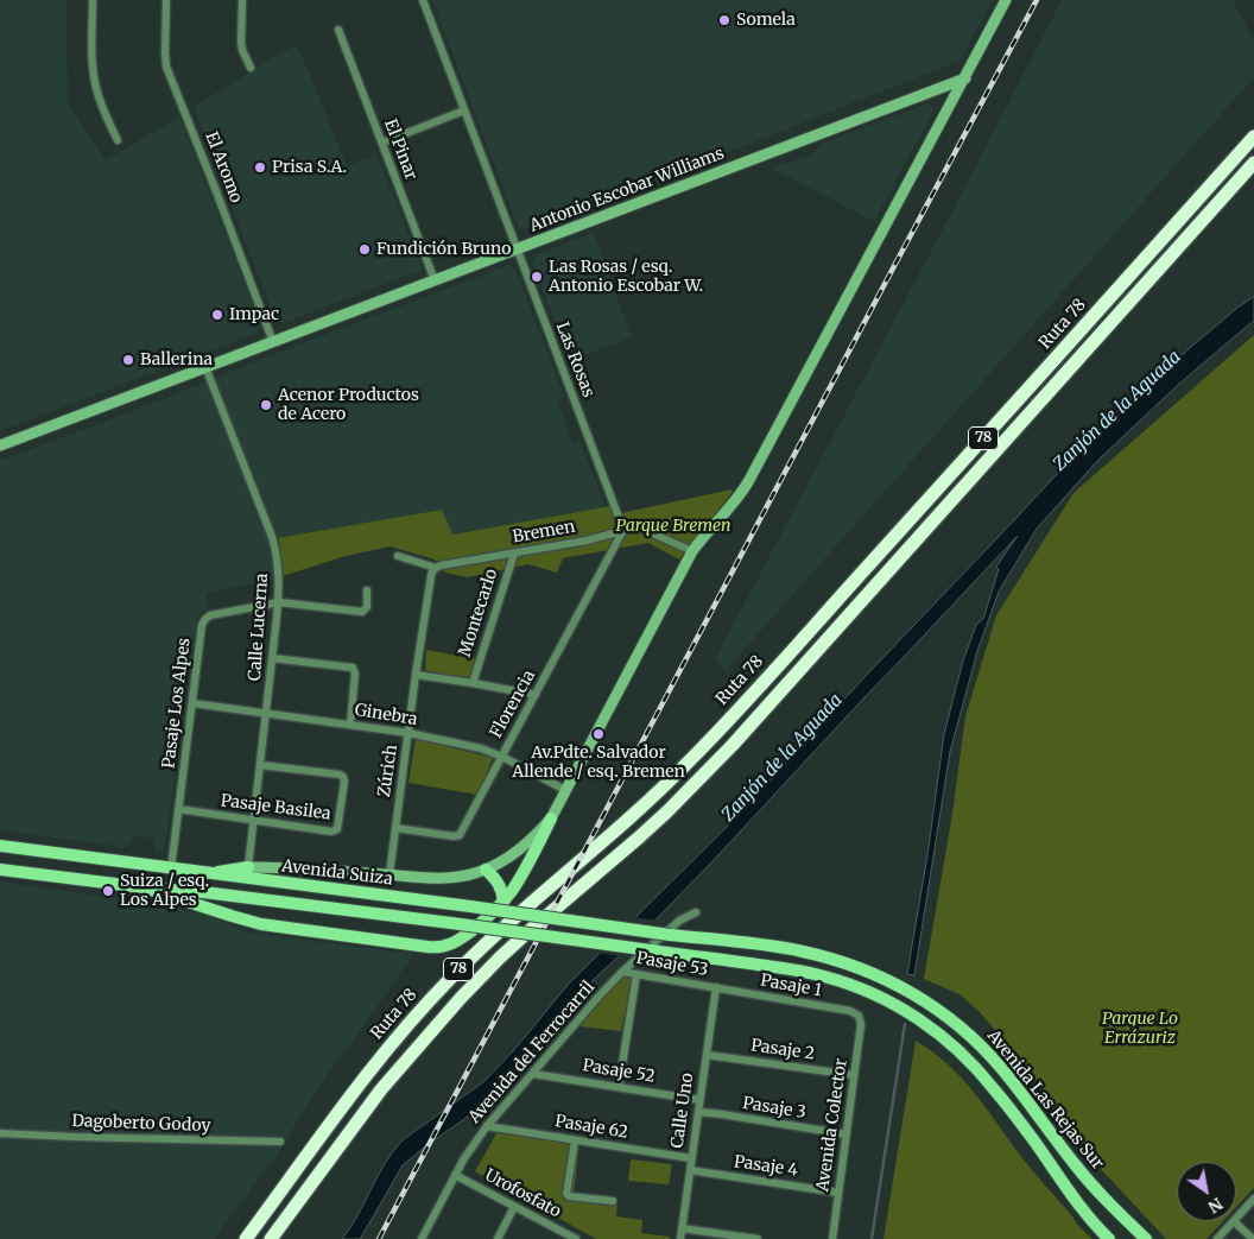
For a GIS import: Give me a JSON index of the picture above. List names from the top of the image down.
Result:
{
  "streets": {
    "highway": ["Ruta 78", "78"],
    "main road": ["Antonio Escobar Williams", "Avenida Suiza", "Avenida Las Rejas Sur"],
    "street": [
      "El Pinar",
      "El Aromo",
      "Las Rosas",
      "Bremen",
      "Montecarlo",
      "Calle Lucerna",
      "Pasaje Los Alpes",
      "Florencia",
      "Ginebra",
      "Zúrich",
      "Pasaje Basilea",
      "Pasaje 53",
      "Pasaje 1",
      "Pasaje 2",
      "Avenida del Ferrocarril",
      "Pasaje 52",
      "Pasaje 3",
      "Calle Uno",
      "Dagoberto Godoy",
      "Avenida Colector",
      "Pasaje 62",
      "Pasaje 4",
      "Urofosfato"
    ]
  },
  "crossings": [
    ["El Pinar", "Antonio Escobar Williams"],
    ["El Aromo", "Antonio Escobar Williams"],
    ["Antonio Escobar Williams", "Las Rosas"],
    ["Antonio Escobar Williams", "Calle Lucerna"],
    ["Antonio Escobar Williams", "Avenida Suiza"],
    ["Las Rosas", "Bremen"],
    ["Las Rosas", "Florencia"],
    ["Bremen", "Montecarlo"],
    ["Bremen", "Florencia"],
    ["Bremen", "Zúrich"],
    ["Bremen", "Avenida Suiza"],
    ["Calle Lucerna", "Pasaje Los Alpes"],
    ["Calle Lucerna", "Ginebra"],
    ["Calle Lucerna", "Pasaje Basilea"],
    ["Calle Lucerna", "Avenida Suiza"],
    ["Pasaje Los Alpes", "Ginebra"],
    ["Pasaje Los Alpes", "Pasaje Basilea"],
    ["Pasaje Los Alpes", "Avenida Suiza"],
    ["Florencia", "Ginebra"],
    ["Florencia", "Zúrich"],
    ["Ginebra", "Zúrich"],
    ["Ginebra", "Avenida Suiza"],
    ["Zúrich", "Avenida Suiza"],
    ["Avenida Suiza", "Avenida Las Rejas Sur"],
    ["Pasaje 53", "Pasaje 1"],
    ["Pasaje 53", "Avenida del Ferrocarril"],
    ["Pasaje 53", "Calle Uno"],
    ["Pasaje 1", "Calle Uno"],
    ["Pasaje 1", "Avenida Colector"],
    ["Pasaje 2", "Calle Uno"],
    ["Pasaje 2", "Avenida Colector"],
    ["Avenida del Ferrocarril", "Pasaje 52"],
    ["Avenida del Ferrocarril", "Pasaje 62"],
    ["Avenida del Ferrocarril", "Urofosfato"],
    ["Pasaje 52", "Calle Uno"],
    ["Pasaje 3", "Calle Uno"],
    ["Pasaje 3", "Avenida Colector"],
    ["Calle Uno", "Pasaje 62"],
    ["Calle Uno", "Pasaje 4"],
    ["Avenida Colector", "Pasaje 4"]
  ],
  "water": ["Zanjón de la Aguada"],
  "parks": ["Parque Bremen", "Parque Lo Errázuriz"],
  "places": [
    "Somela",
    "Prisa S.A.",
    "Fundición Bruno",
    "Las Rosas / esq. Antonio Escobar W.",
    "Impac",
    "Ballerina",
    "Acenor Productos de Acero",
    "Av.Pdte. Salvador Allende / esq. Bremen",
    "Suiza / esq. Los Alpes"
  ],
  "north": "bottom right"
}
